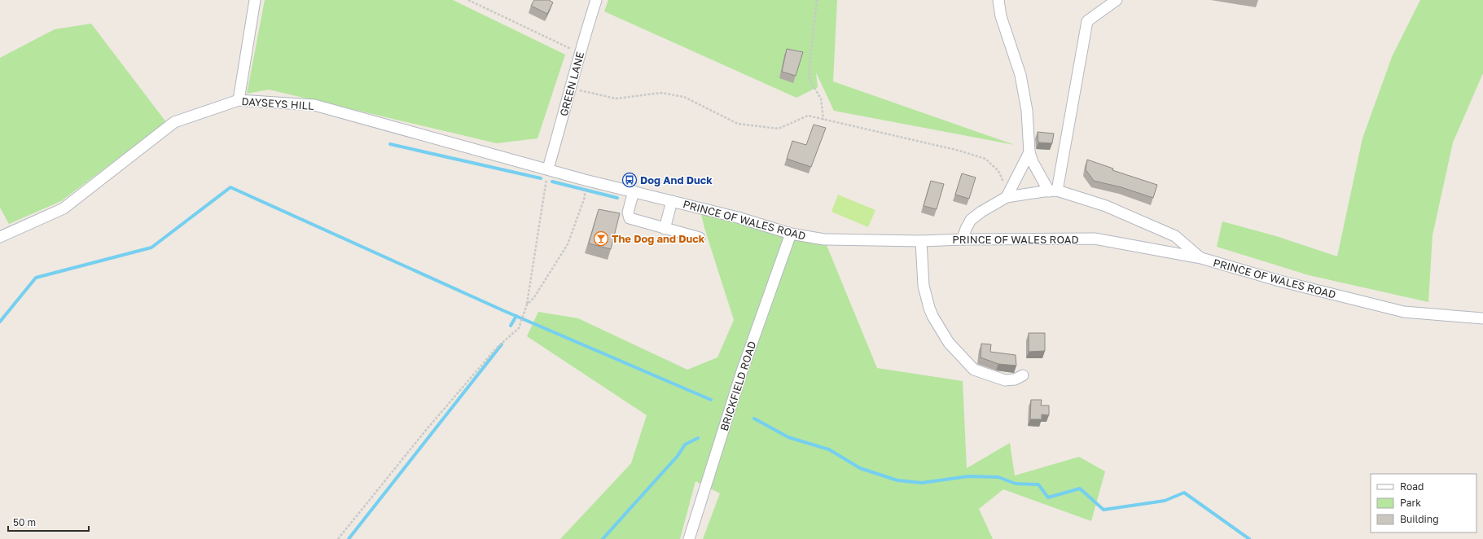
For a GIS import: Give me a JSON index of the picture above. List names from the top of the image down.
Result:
{
  "streets": {
    "street": [
      "GREEN LANE",
      "DAYSEYS HILL",
      "PRINCE OF WALES ROAD",
      "BRICKFIELD ROAD"
    ]
  },
  "crossings": [
    ["GREEN LANE", "DAYSEYS HILL"],
    ["GREEN LANE", "PRINCE OF WALES ROAD"],
    ["DAYSEYS HILL", "PRINCE OF WALES ROAD"],
    ["PRINCE OF WALES ROAD", "BRICKFIELD ROAD"]
  ],
  "places": {
    "bus stop": ["Dog And Duck"],
    "bar": ["The Dog and Duck"]
  },
  "legend": ["Road", "Park", "Building"],
  "scale_bar": "50 m"
}
